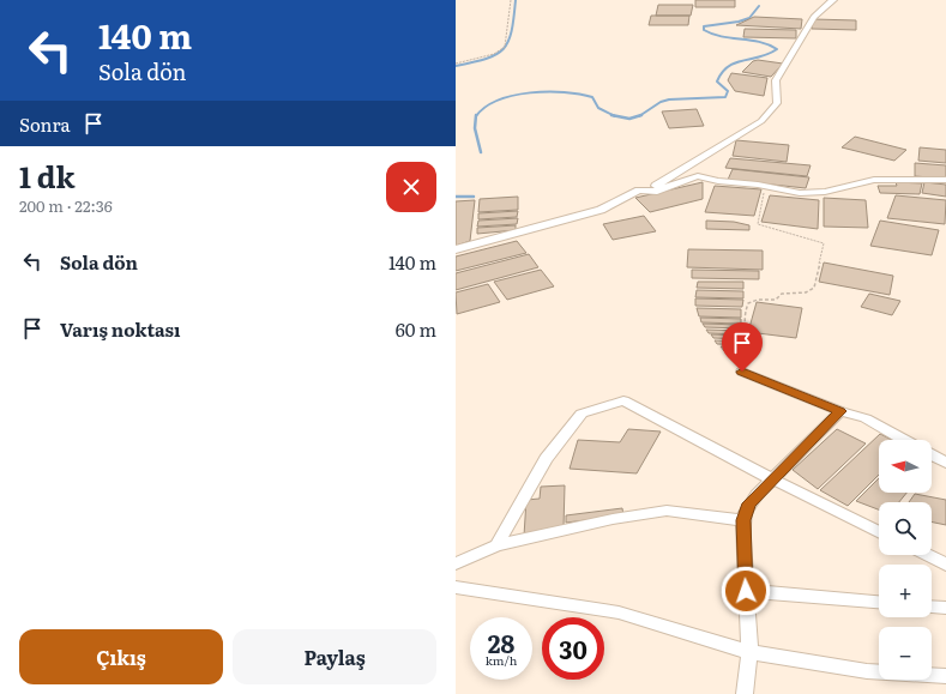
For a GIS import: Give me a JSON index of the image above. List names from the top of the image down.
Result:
{
  "north": "left",
  "page": {
    "turn": ["140 m", "Sola dön"],
    "then": "Sonra",
    "heading": ["1 dk", "200 m · 22:36"],
    "list": [
      {
        "name": "Sola dön",
        "value": "140 m"
      },
      {
        "name": "Varış noktası",
        "value": "60 m"
      }
    ],
    "map_buttons": ["+", "−"],
    "speed": "28 km/h",
    "limit": "30",
    "buttons": ["Çıkış", "Paylaş"]
  }
}
